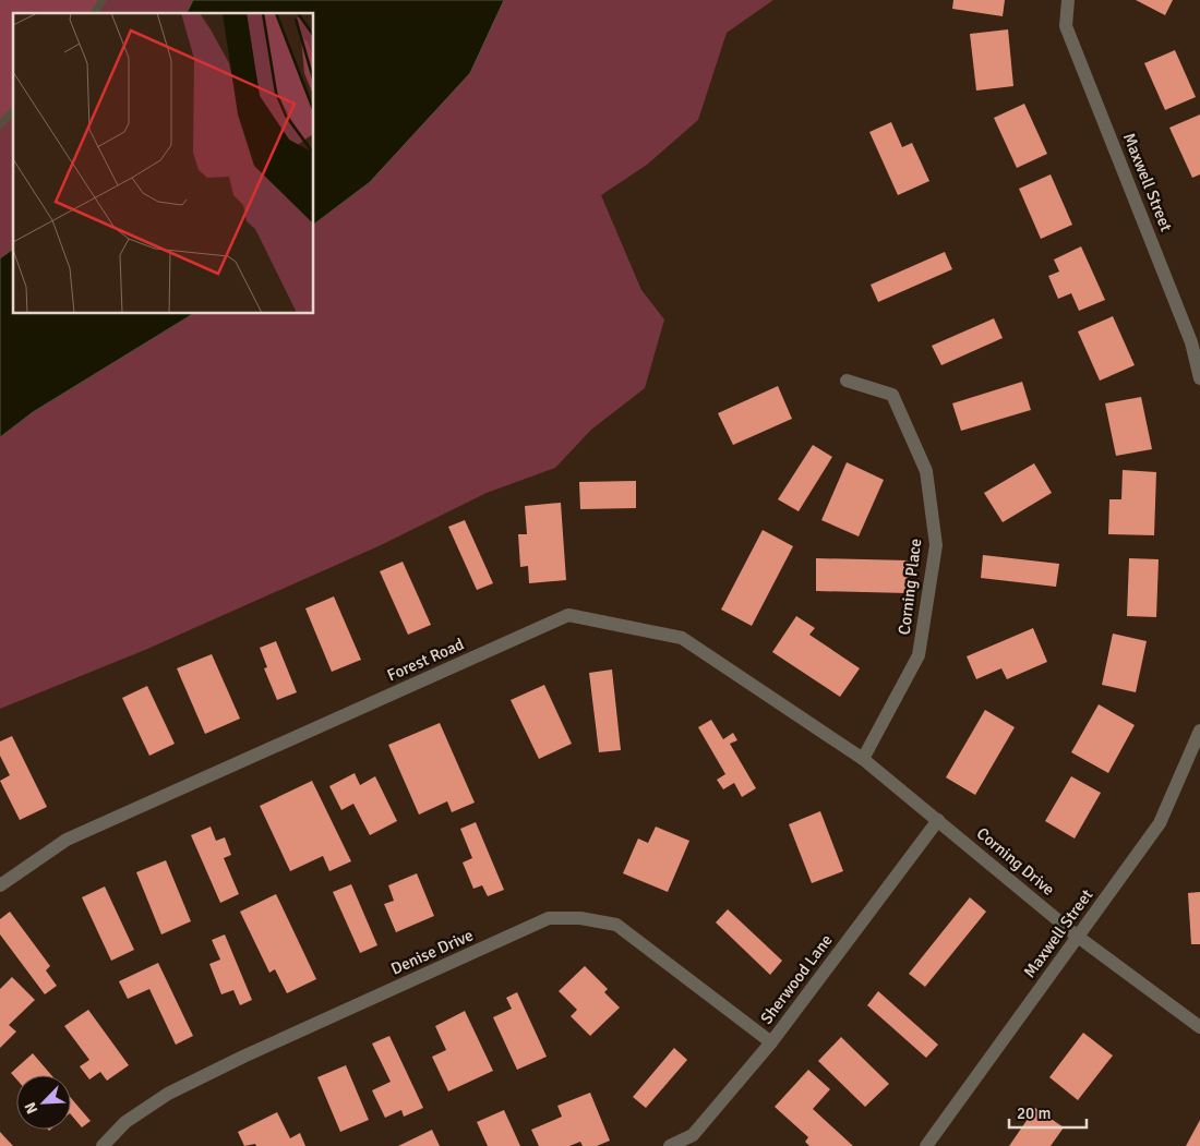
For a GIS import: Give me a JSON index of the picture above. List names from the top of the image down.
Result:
{
  "streets": {
    "street": [
      "Maxwell Street",
      "Corning Place",
      "Forest Road",
      "Corning Drive",
      "Denise Drive",
      "Sherwood Lane"
    ]
  },
  "crossings": [
    ["Maxwell Street", "Corning Drive"],
    ["Corning Place", "Forest Road"],
    ["Corning Place", "Corning Drive"],
    ["Forest Road", "Corning Drive"],
    ["Corning Drive", "Sherwood Lane"],
    ["Denise Drive", "Sherwood Lane"]
  ],
  "scale_bar": "20 m",
  "north": "bottom left"
}
